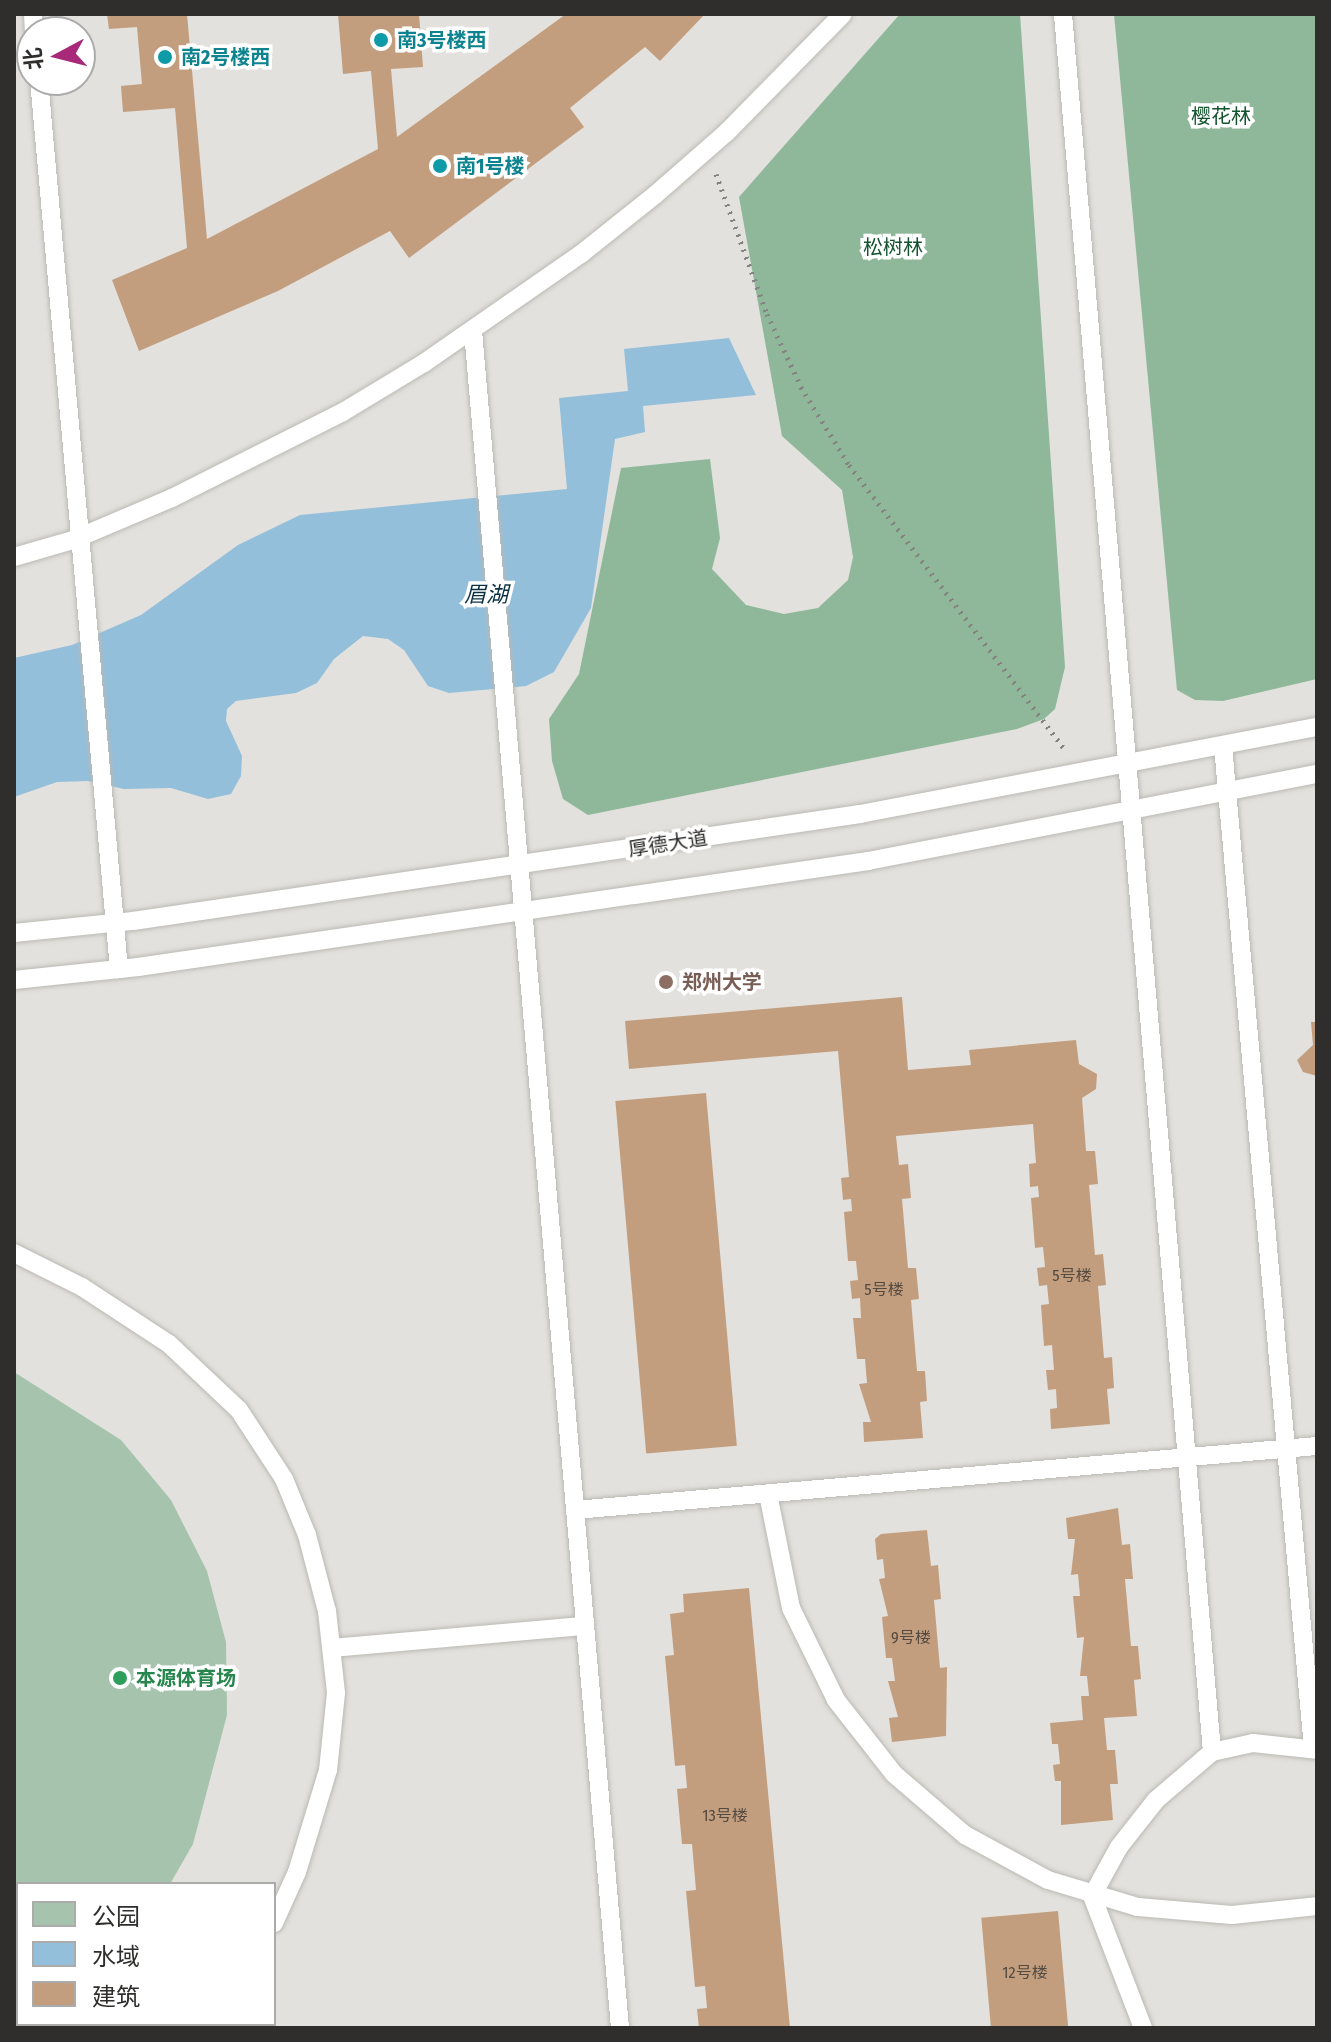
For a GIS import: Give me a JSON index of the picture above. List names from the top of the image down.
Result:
{
  "streets": {
    "lane": ["厚德大道"]
  },
  "water": ["眉湖"],
  "parks": ["樱花林", "松树林"],
  "places": [
    "南3号楼西",
    "南2号楼西",
    "南1号楼",
    "郑州大学",
    "本源体育场"
  ],
  "house_numbers": [
    "5号楼",
    "5号楼",
    "9号楼",
    "13号楼",
    "12号楼"
  ],
  "legend": ["公园", "水域", "建筑"],
  "north": "left"
}
